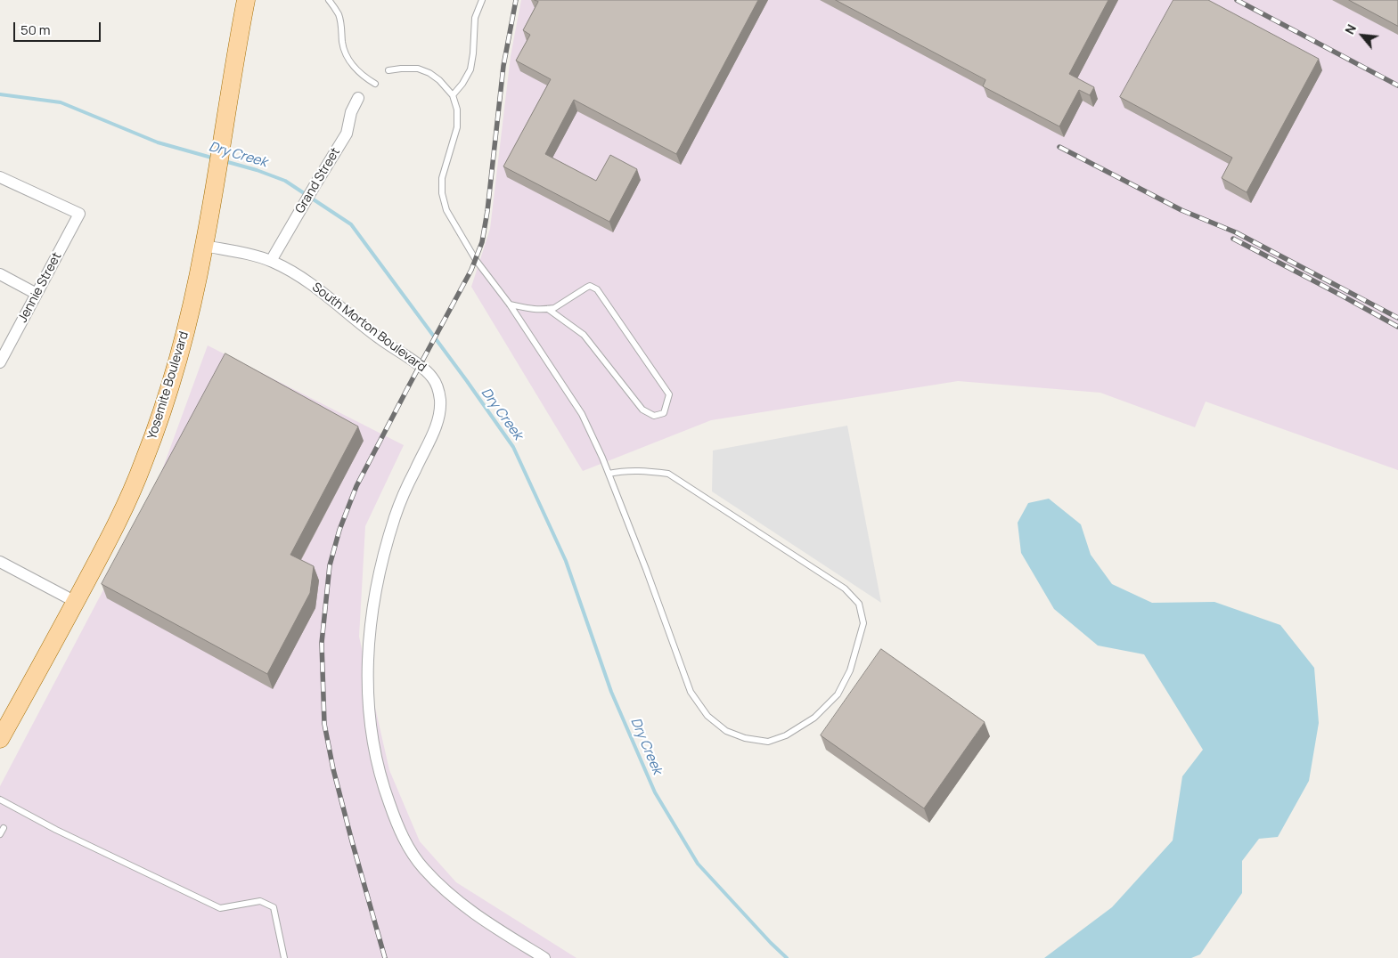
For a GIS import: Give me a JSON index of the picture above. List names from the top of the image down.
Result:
{
  "streets": {
    "main road": ["Yosemite Boulevard"],
    "street": ["Grand Street", "Jennie Street", "South Morton Boulevard"]
  },
  "crossings": [
    ["Grand Street", "South Morton Boulevard"],
    ["South Morton Boulevard", "Yosemite Boulevard"]
  ],
  "water": ["Dry Creek"],
  "scale_bar": "50 m",
  "north": "top left"
}
